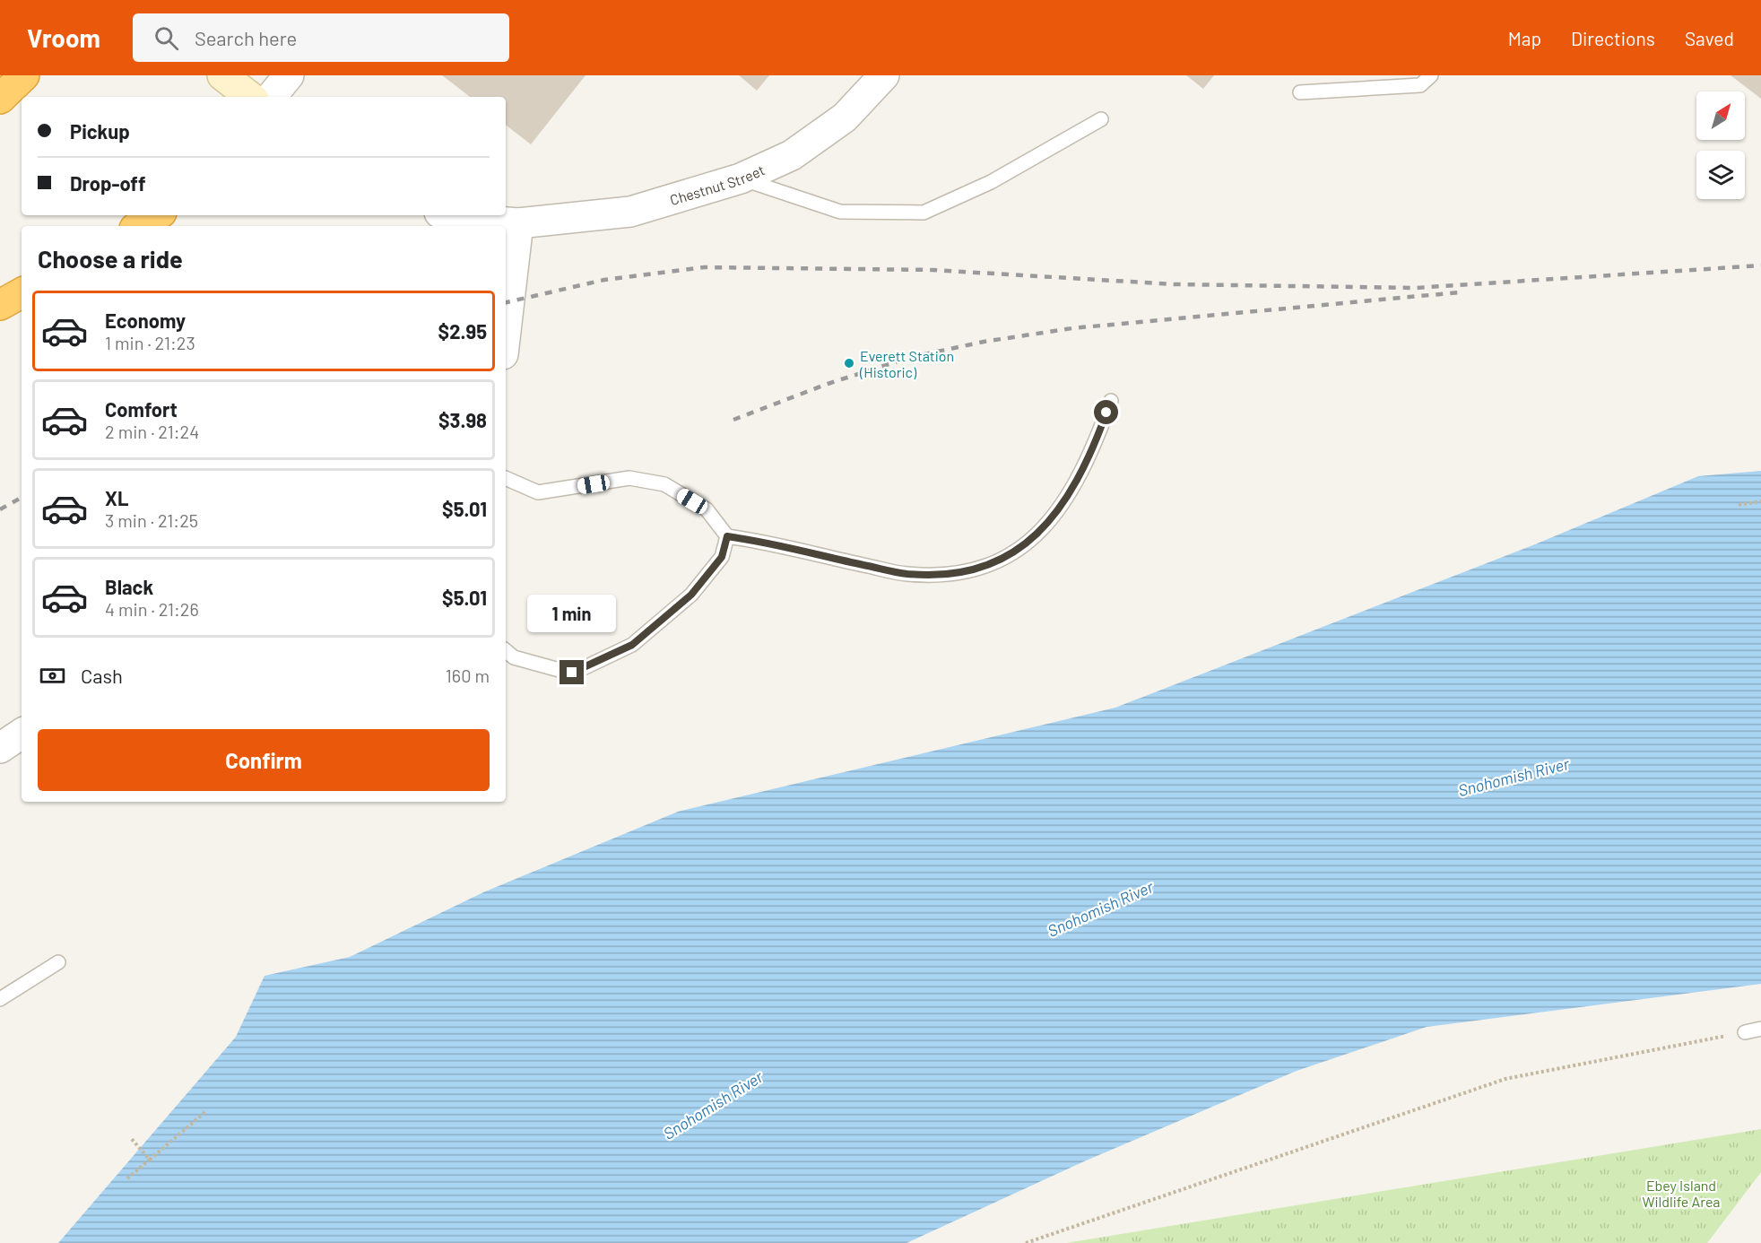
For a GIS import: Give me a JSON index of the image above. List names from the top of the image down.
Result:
{
  "streets": {
    "street": ["Chestnut Street"]
  },
  "water": ["Snohomish River"],
  "parks": ["Ebey Island Wildlife Area"],
  "places": ["Everett Station (Historic)"],
  "north": "top right",
  "page": {
    "header": "Vroom",
    "search": "Search here",
    "nav": ["Map", "Directions", "Saved"],
    "banner": ["Pickup", "Drop-off"],
    "heading": "Choose a ride",
    "list": [
      {
        "name": "Economy",
        "note": "1 min · 21:23",
        "value": "$2.95"
      },
      {
        "name": "Comfort",
        "note": "2 min · 21:24",
        "value": "$3.98"
      },
      {
        "name": "XL",
        "note": "3 min · 21:25",
        "value": "$5.01"
      },
      {
        "name": "Black",
        "note": "4 min · 21:26",
        "value": "$5.01"
      }
    ],
    "bubble": "1 min",
    "pay": ["Cash", "160 m"],
    "buttons": "Confirm"
  }
}
